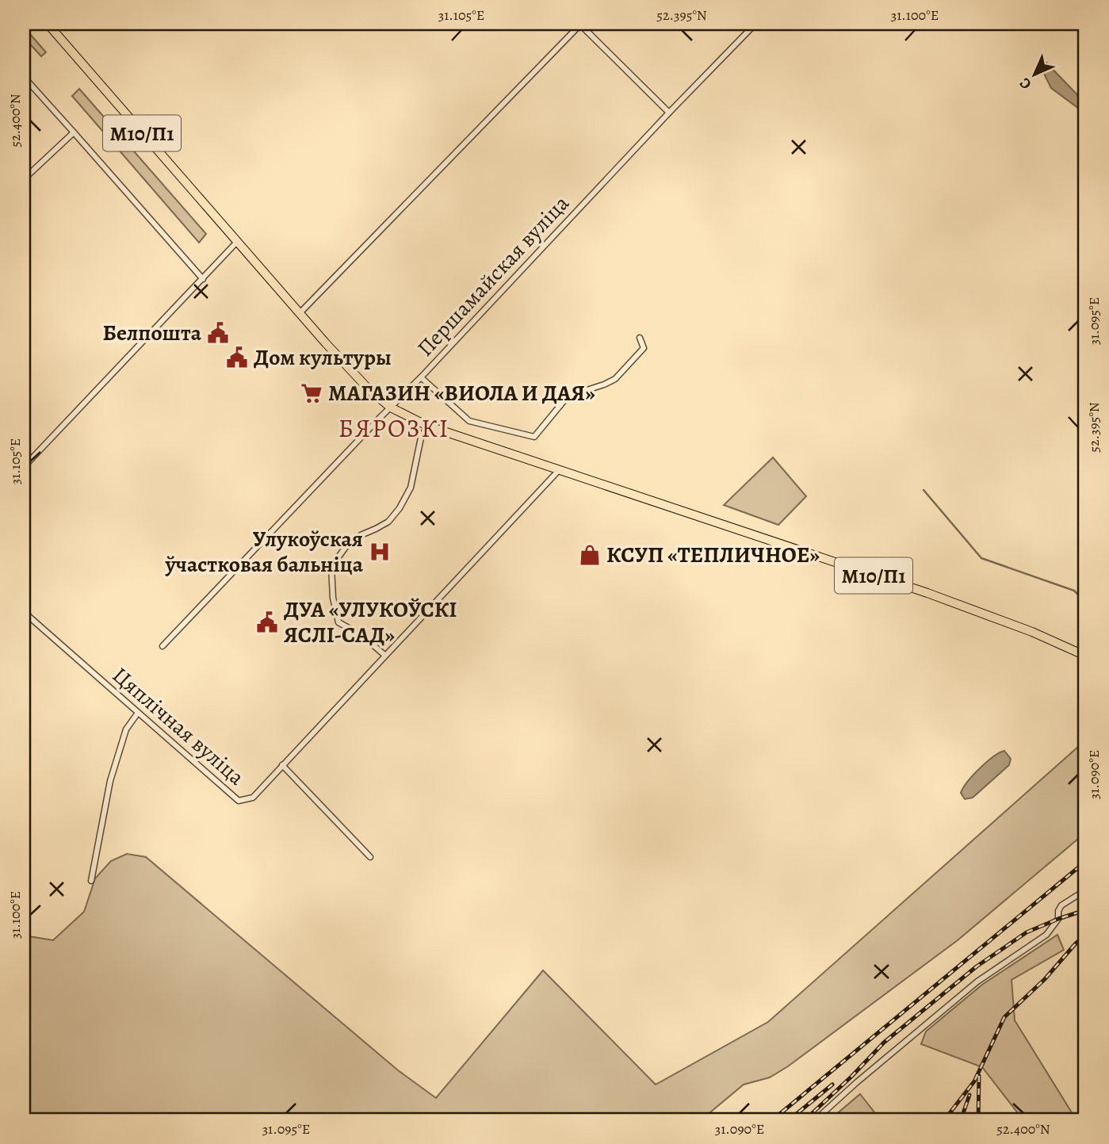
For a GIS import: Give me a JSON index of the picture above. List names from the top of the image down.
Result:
{
  "streets": {
    "main road": ["М10/П1"],
    "street": ["Першамайская вуліца", "Цяплічная вуліца"]
  },
  "crossings": [
    ["М10/П1", "Першамайская вуліца"],
    ["М10/П1", "Цяплічная вуліца"]
  ],
  "districts": ["БЯРОЗКІ"],
  "places": {
    "public building": ["Белпошта", "Дом культуры", "ДУА «УЛУКОЎСКІ ЯСЛІ-САД»"],
    "supermarket": ["МАГАЗИН «ВИОЛА И ДАЯ»"],
    "hospital": ["Улукоўская ўчастковая бальніца"],
    "shop": ["КСУП «ТЕПЛИЧНОЕ»"]
  },
  "north": "bottom left",
  "coordinates": [
    "31.105°E",
    "52.395°N",
    "31.100°E",
    "52.400°N",
    "31.095°E",
    "31.090°E"
  ]
}
